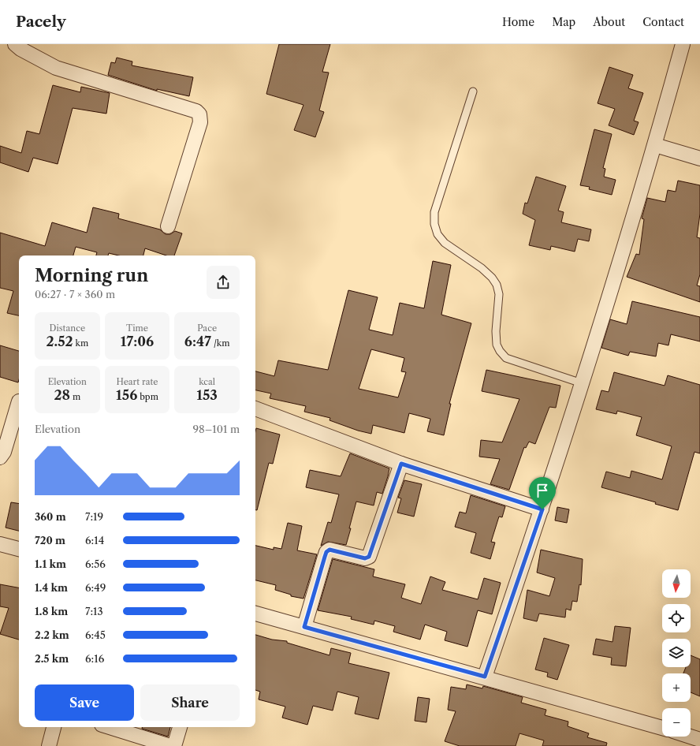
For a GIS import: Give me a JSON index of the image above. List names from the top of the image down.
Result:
{
  "north": "bottom",
  "page": {
    "header": "Pacely",
    "nav": [
      "Home",
      "Map",
      "About",
      "Contact"
    ],
    "heading": ["Morning run", "06:27 · 7 × 360 m"],
    "stats": [
      ["Distance", "2.52 km"],
      ["Time", "17:06"],
      ["Pace", "6:47 /km"],
      ["Elevation", "28 m"],
      ["Heart rate", "156 bpm"],
      ["kcal", "153"]
    ],
    "chart": ["Elevation", "98–101 m"],
    "list": [
      {
        "name": "360 m",
        "note": "7:19"
      },
      {
        "name": "720 m",
        "note": "6:14"
      },
      {
        "name": "1.1 km",
        "note": "6:56"
      },
      {
        "name": "1.4 km",
        "note": "6:49"
      },
      {
        "name": "1.8 km",
        "note": "7:13"
      },
      {
        "name": "2.2 km",
        "note": "6:45"
      },
      {
        "name": "2.5 km",
        "note": "6:16"
      }
    ],
    "map_buttons": ["+", "−"],
    "buttons": ["Save", "Share"]
  }
}
